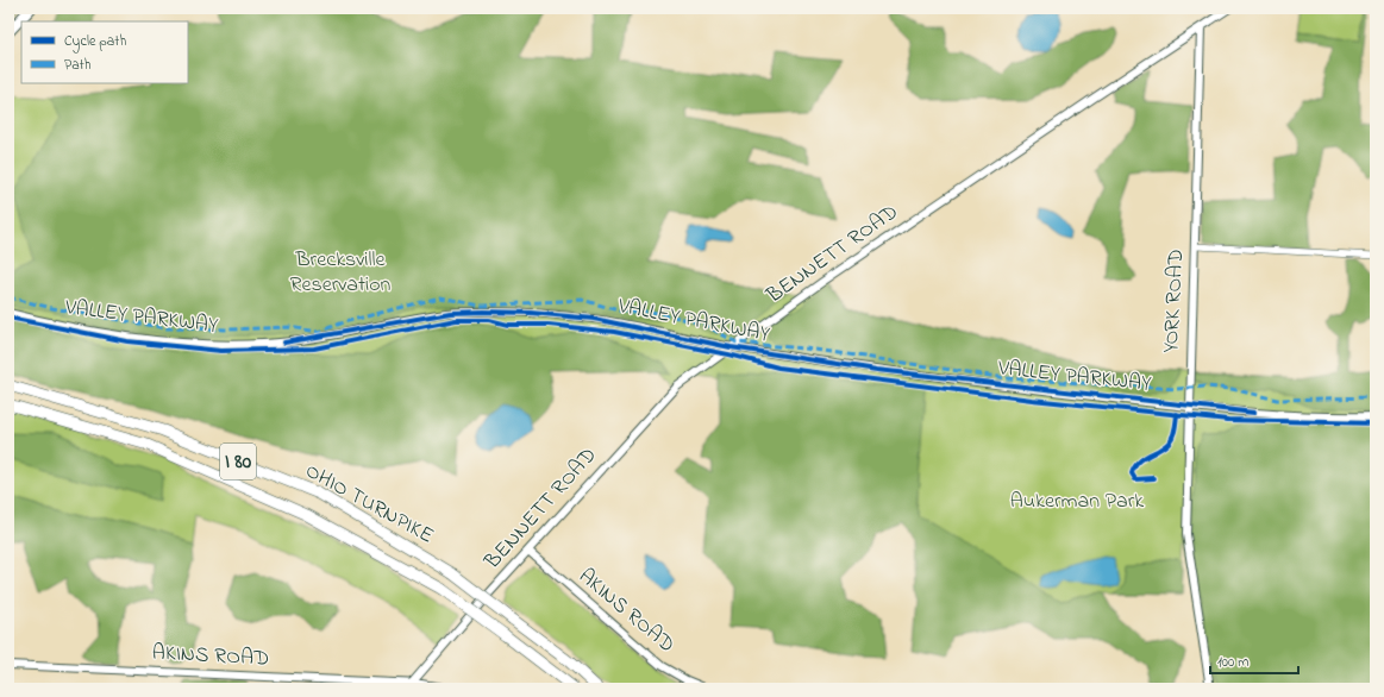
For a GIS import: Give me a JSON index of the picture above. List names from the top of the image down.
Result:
{
  "streets": {
    "highway": ["I 80", "OHIO TURNPIKE"],
    "street": [
      "BENNETT ROAD",
      "YORK ROAD",
      "VALLEY PARKWAY",
      "AKINS ROAD"
    ]
  },
  "crossings": [
    ["BENNETT ROAD", "YORK ROAD"],
    ["BENNETT ROAD", "VALLEY PARKWAY"],
    ["BENNETT ROAD", "AKINS ROAD"],
    ["YORK ROAD", "VALLEY PARKWAY"]
  ],
  "parks": ["Brecksville Reservation", "Aukerman Park"],
  "legend": ["Cycle path", "Path"],
  "scale_bar": "100 m"
}
